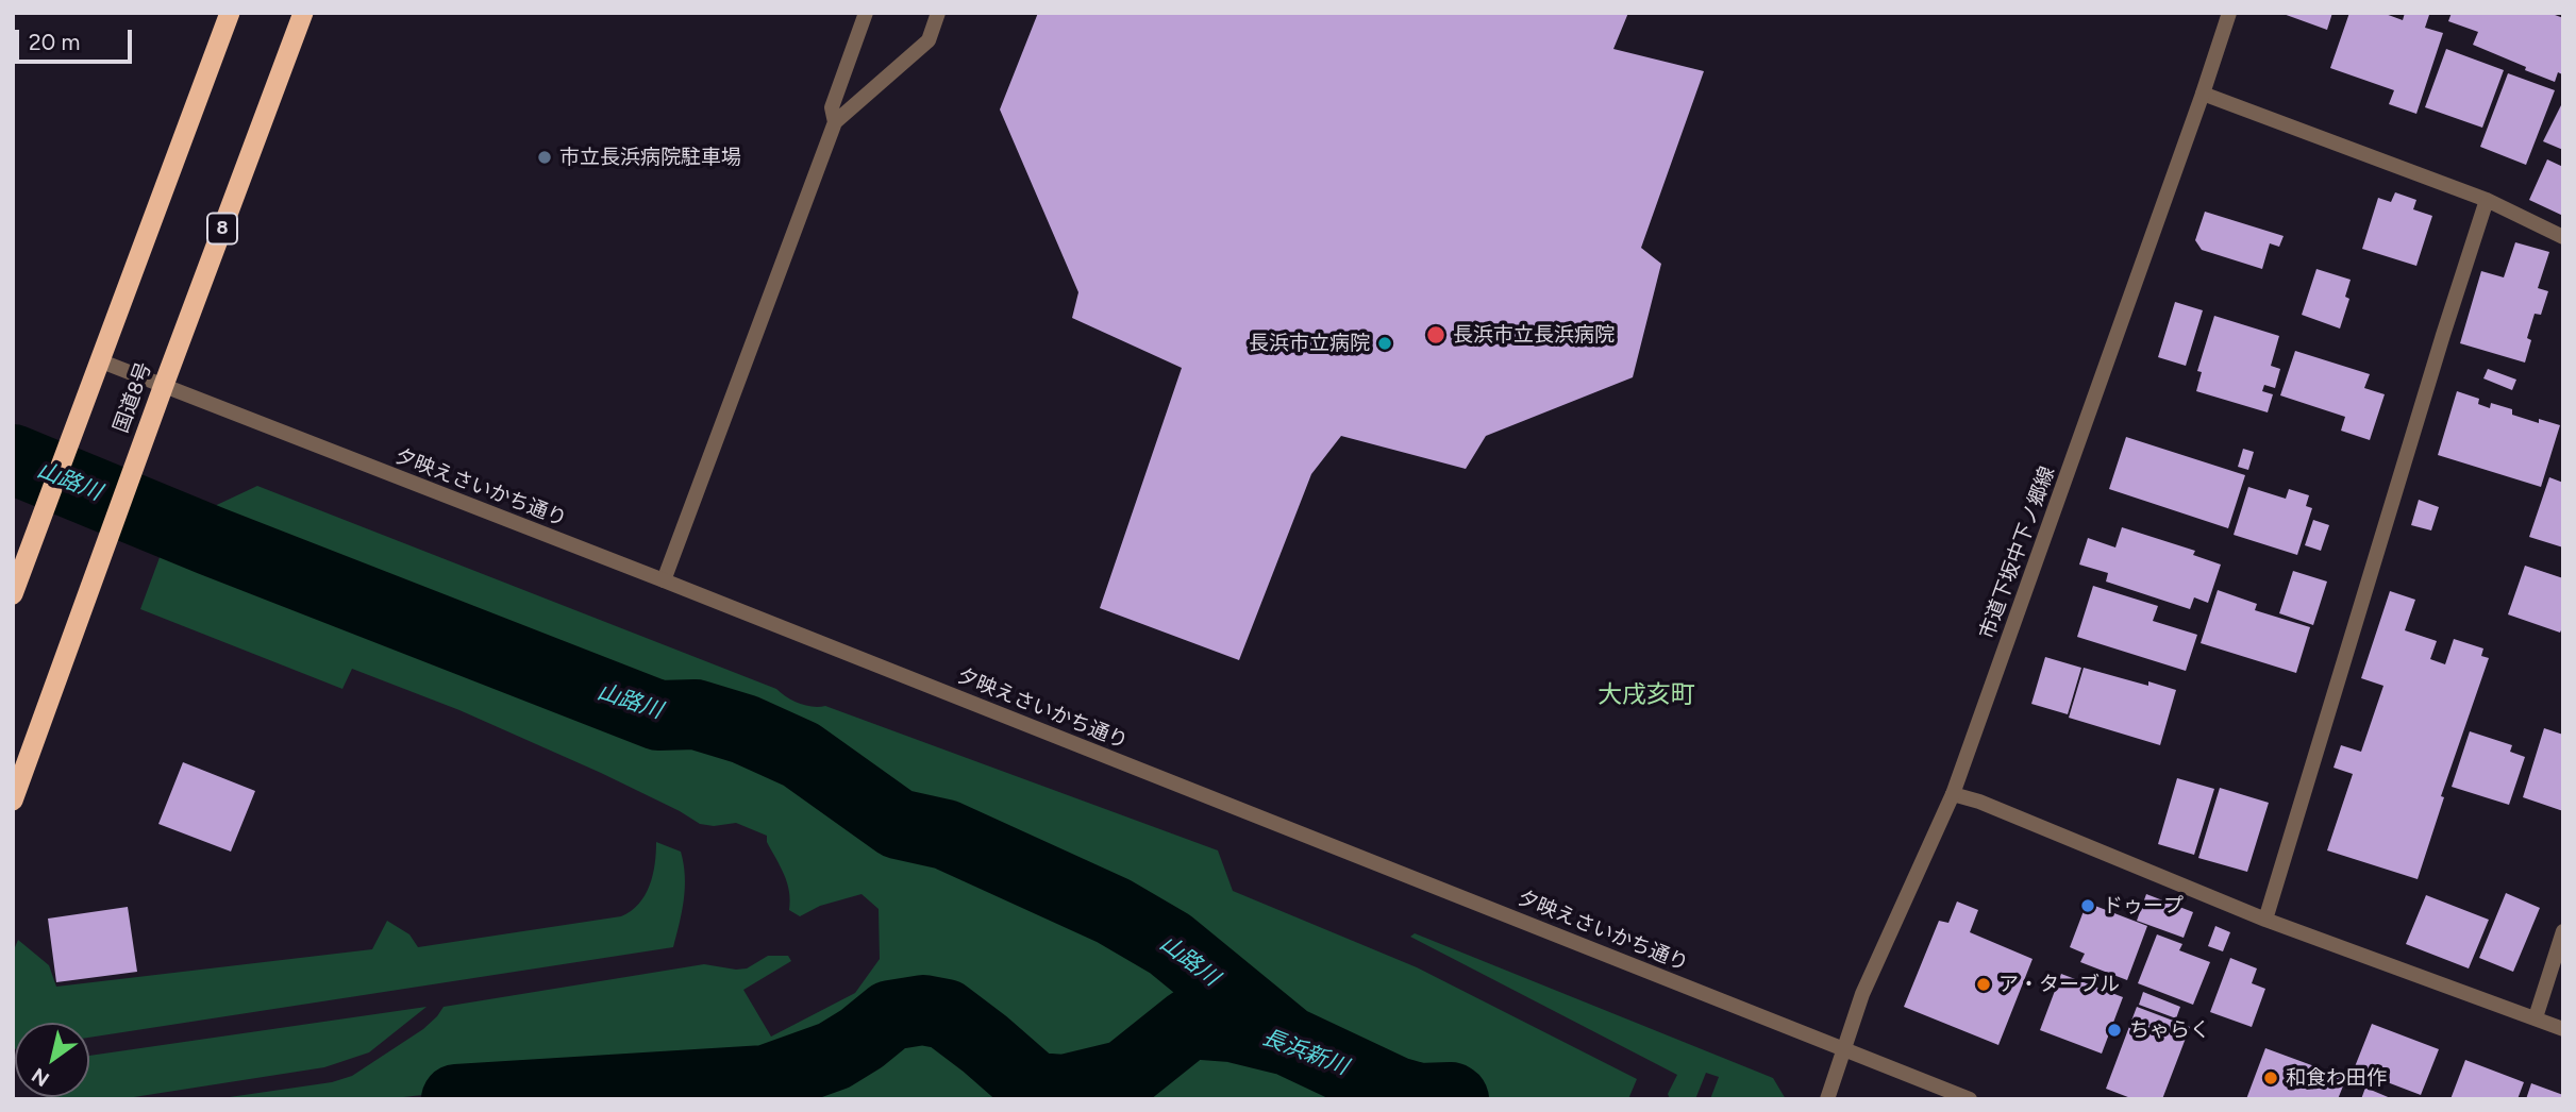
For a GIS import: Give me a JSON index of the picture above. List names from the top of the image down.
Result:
{
  "streets": {
    "highway": ["8", "国道8号"],
    "street": ["夕映えさいかち通り", "市道下坂中下ノ郷線"]
  },
  "crossings": [
    ["国道8号", "夕映えさいかち通り"],
    ["夕映えさいかち通り", "市道下坂中下ノ郷線"]
  ],
  "districts": ["大戌亥町"],
  "water": ["山路川", "長浜新川"],
  "places": [
    "市立長浜病院駐車場",
    "長浜市立長浜病院",
    "長浜市立病院",
    "ドゥープ",
    "ア・ターブル",
    "ちゃらく",
    "和食わ田作"
  ],
  "scale_bar": "20 m",
  "north": "bottom left"
}
